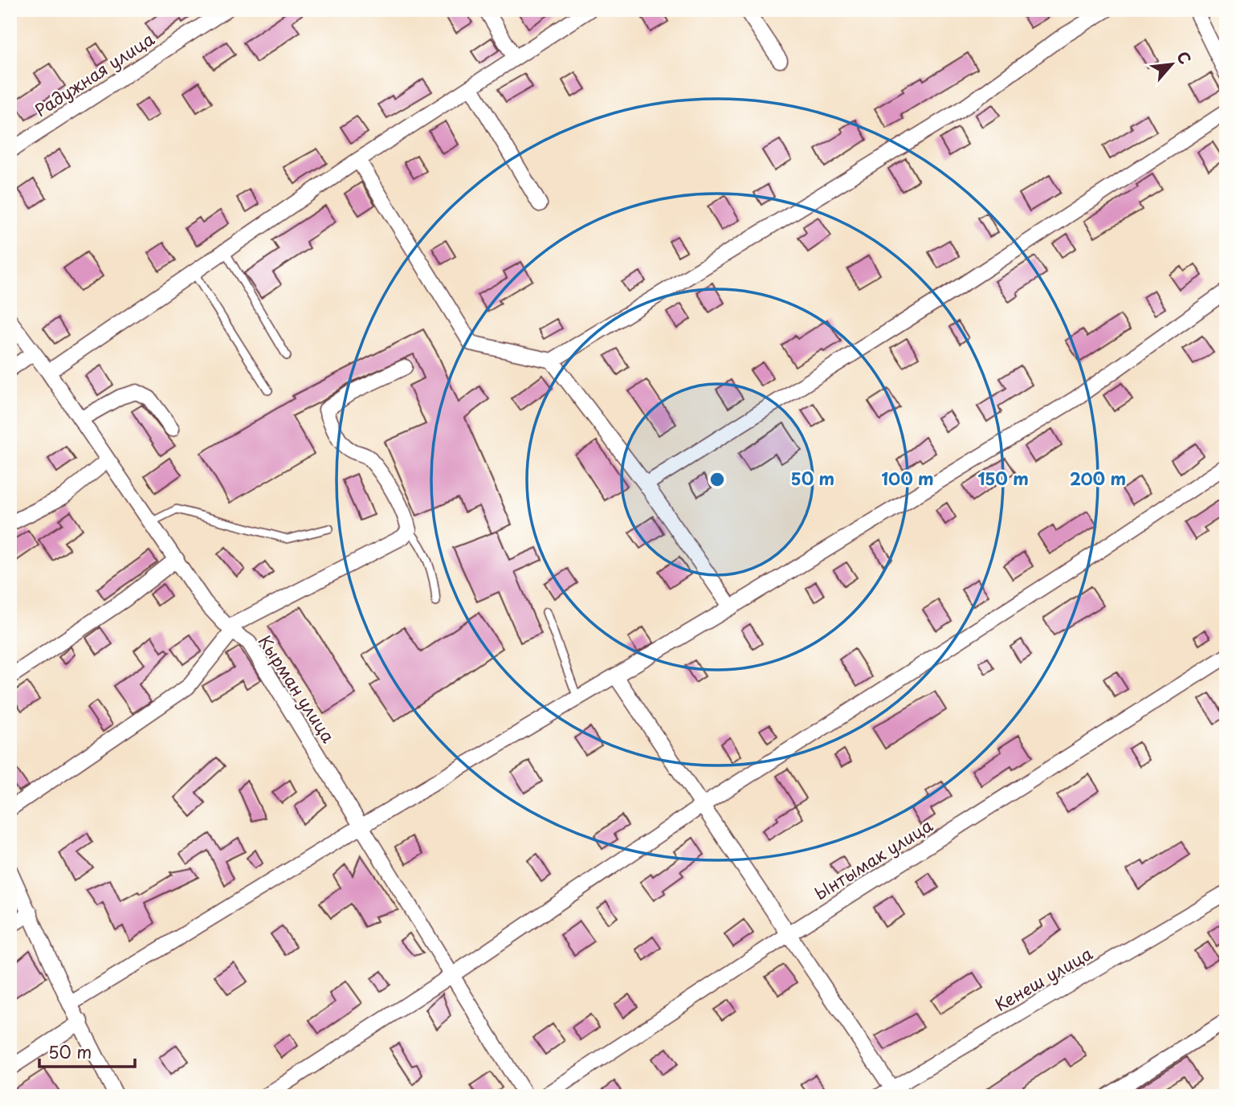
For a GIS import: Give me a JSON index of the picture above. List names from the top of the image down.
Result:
{
  "streets": {
    "street": [
      "Радужная улица",
      "Кырман улица",
      "Ынтымак улица",
      "Кенеш улица"
    ]
  },
  "scale_bar": "50 m",
  "north": "top right",
  "rings": [
    "50 m",
    "100 m",
    "150 m",
    "200 m"
  ]
}
